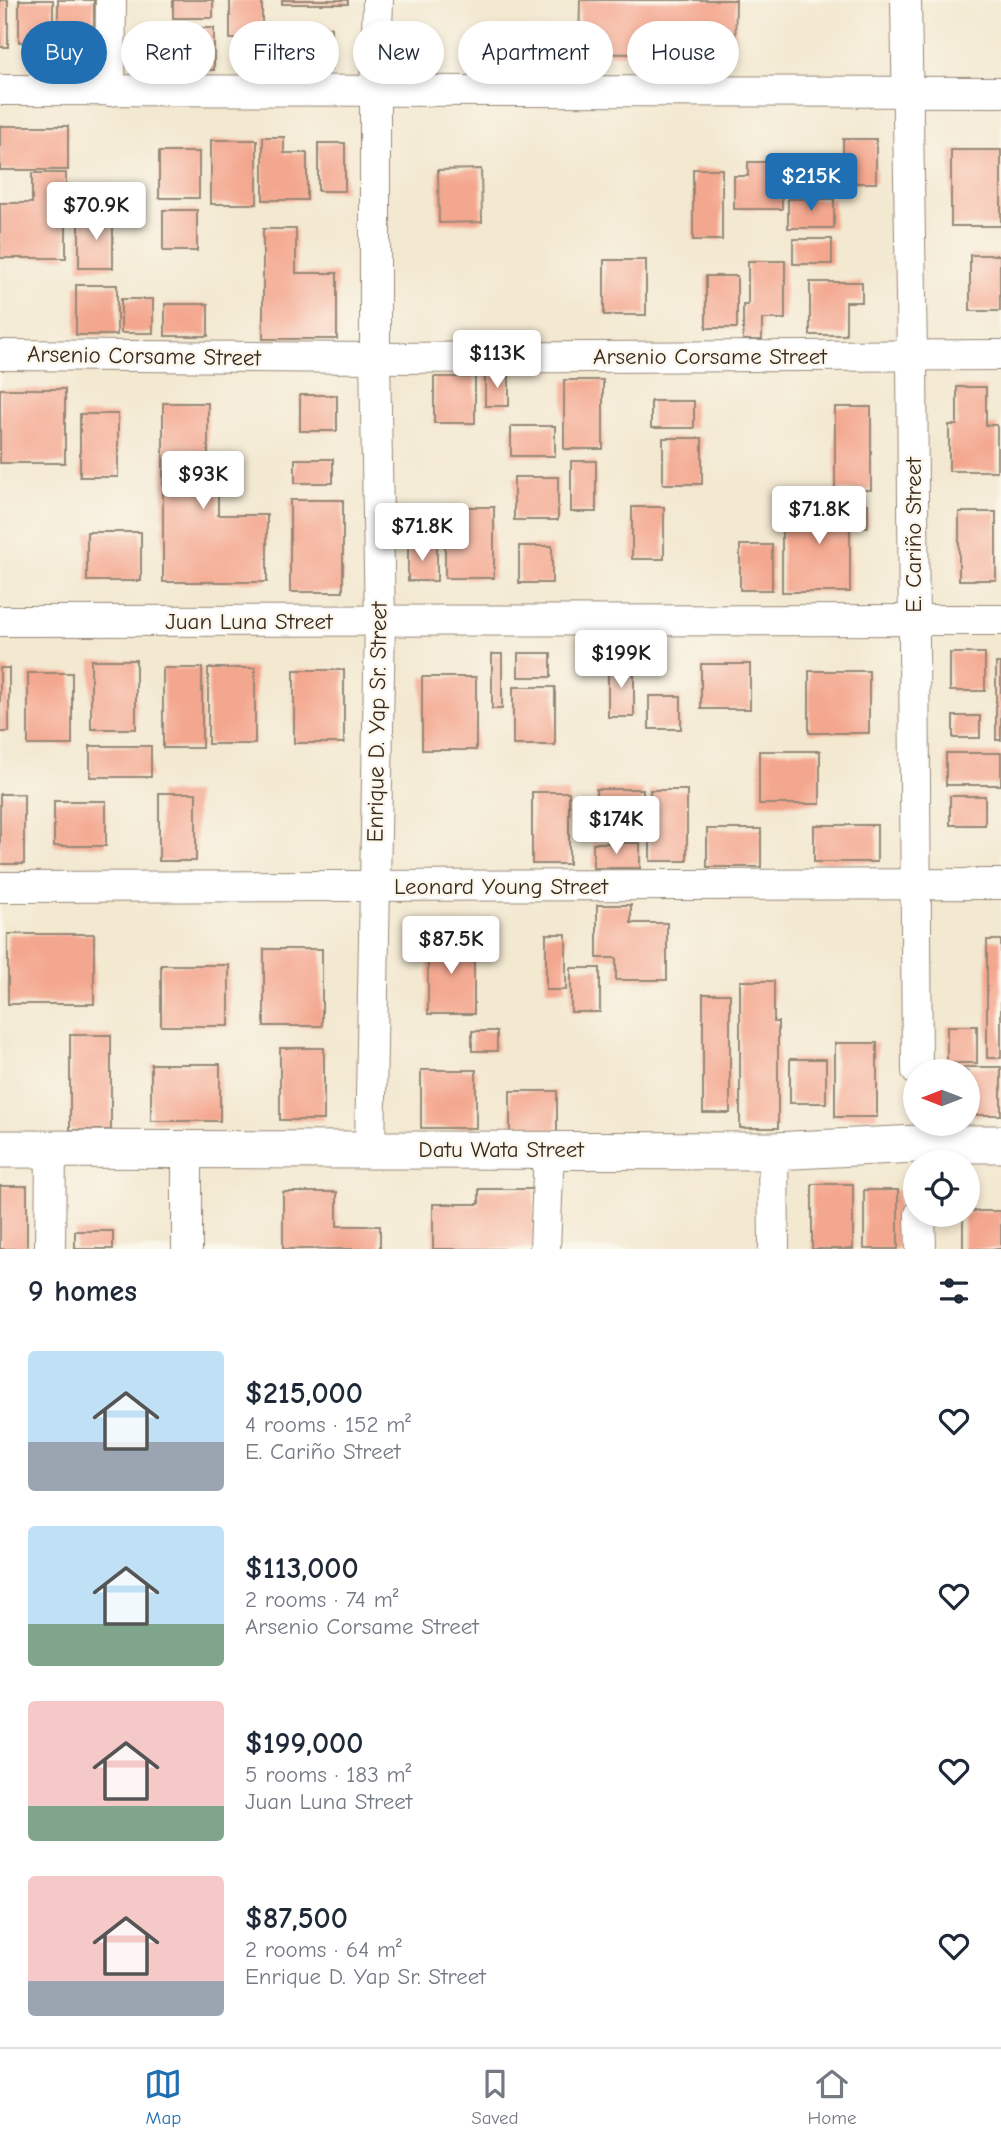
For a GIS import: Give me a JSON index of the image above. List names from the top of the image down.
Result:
{
  "streets": {
    "street": [
      "Arsenio Corsame Street",
      "E. Cariño Street",
      "Juan Luna Street",
      "Enrique D. Yap Sr. Street",
      "Leonard Young Street",
      "Datu Wata Street"
    ]
  },
  "crossings": [
    ["Arsenio Corsame Street", "E. Cariño Street"],
    ["Arsenio Corsame Street", "Enrique D. Yap Sr. Street"],
    ["E. Cariño Street", "Juan Luna Street"],
    ["E. Cariño Street", "Leonard Young Street"],
    ["Juan Luna Street", "Enrique D. Yap Sr. Street"],
    ["Enrique D. Yap Sr. Street", "Leonard Young Street"],
    ["Enrique D. Yap Sr. Street", "Datu Wata Street"]
  ],
  "north": "left",
  "page": {
    "chip": [
      "Buy",
      "Rent",
      "Filters",
      "New",
      "Apartment",
      "House"
    ],
    "price": [
      "$215K",
      "$70.9K",
      "$113K",
      "$93K",
      "$71.8K",
      "$71.8K",
      "$199K",
      "$174K",
      "$87.5K"
    ],
    "heading": "9 homes",
    "list": [
      {
        "name": "$215,000",
        "note": "4 rooms · 152 m² · E. Cariño Street"
      },
      {
        "name": "$113,000",
        "note": "2 rooms · 74 m² · Arsenio Corsame Street"
      },
      {
        "name": "$199,000",
        "note": "5 rooms · 183 m² · Juan Luna Street"
      },
      {
        "name": "$87,500",
        "note": "2 rooms · 64 m² · Enrique D. Yap Sr. Street"
      }
    ],
    "tabs": ["Map", "Saved", "Home"]
  }
}
